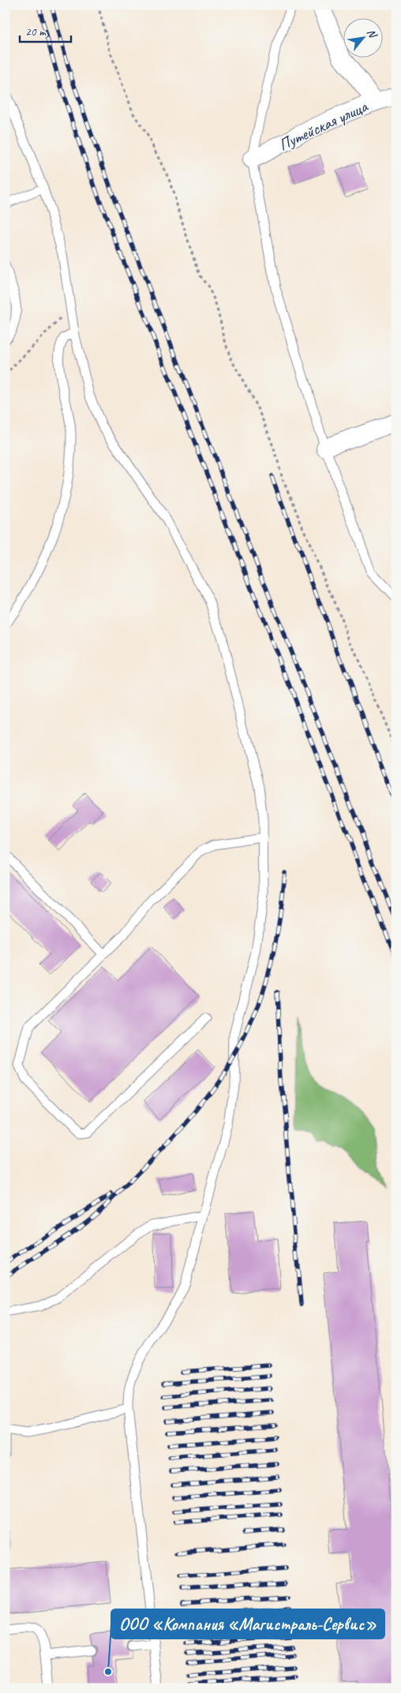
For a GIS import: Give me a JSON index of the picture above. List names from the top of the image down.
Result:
{
  "streets": {
    "street": ["Путейская улица"]
  },
  "places": ["ООО «Компания «Магистраль-Сервис»"],
  "scale_bar": "20 m",
  "north": "top right"
}
